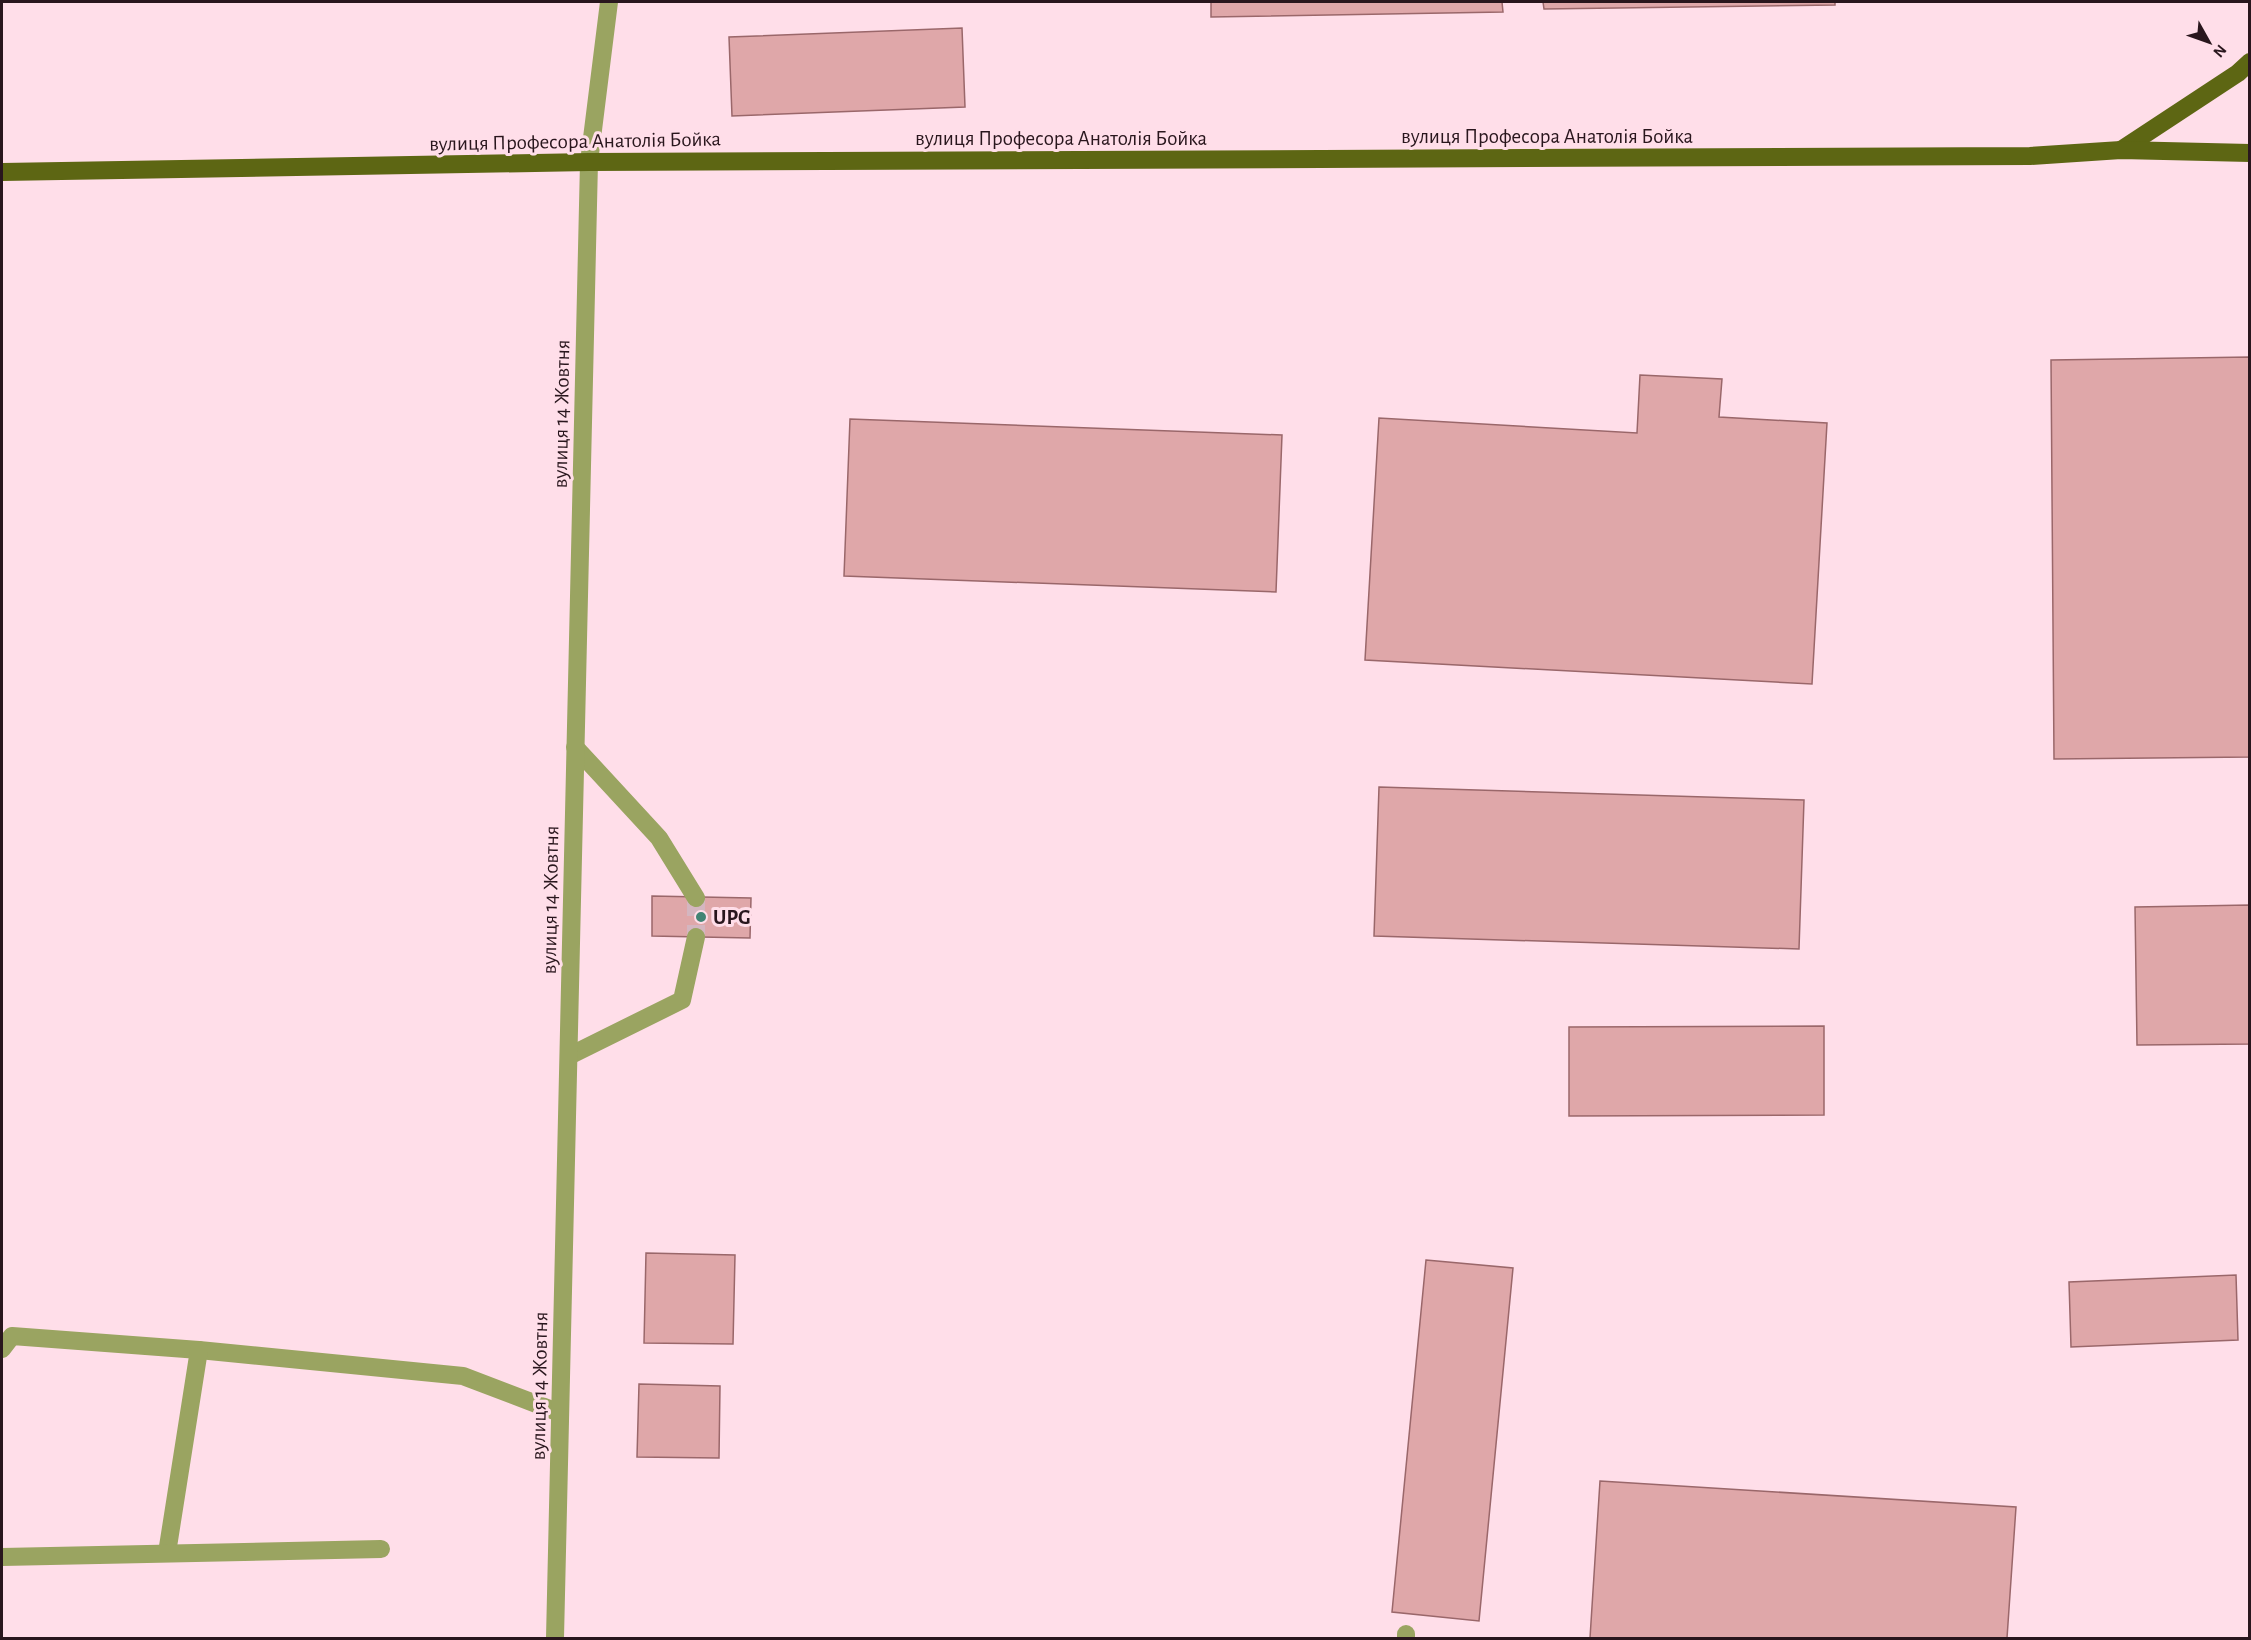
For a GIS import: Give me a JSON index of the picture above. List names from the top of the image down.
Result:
{
  "streets": {
    "main road": ["вулиця Професора Анатолія Бойка"],
    "street": ["вулиця 14 Жовтня"]
  },
  "crossings": [
    ["вулиця Професора Анатолія Бойка", "вулиця 14 Жовтня"]
  ],
  "places": ["UPG"],
  "north": "bottom right"
}
